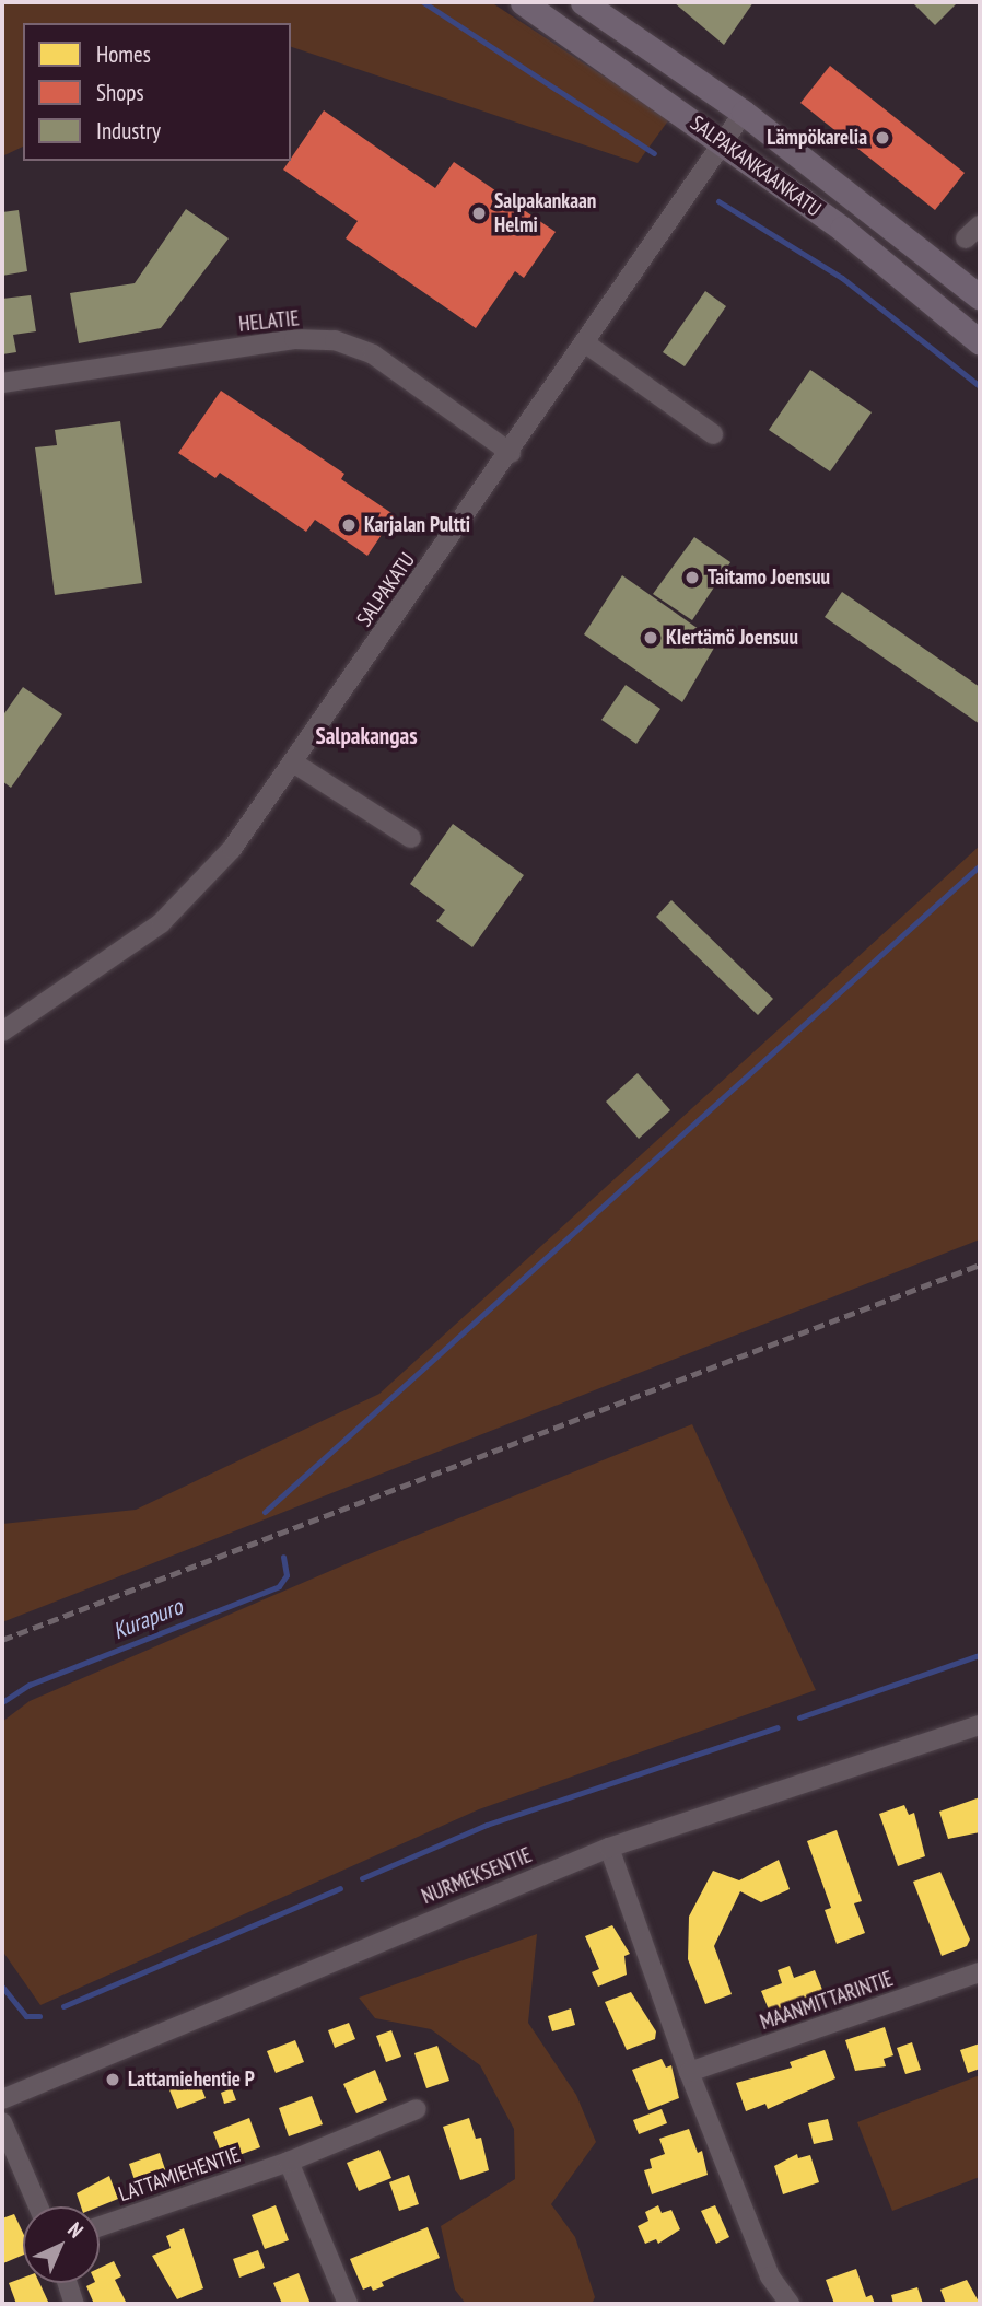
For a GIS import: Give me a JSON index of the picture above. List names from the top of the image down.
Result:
{
  "streets": {
    "main road": ["SALPAKANKAANKATU"],
    "street": [
      "HELATIE",
      "SALPAKATU",
      "NURMEKSENTIE",
      "MAANMITTARINTIE",
      "LATTAMIEHENTIE"
    ]
  },
  "crossings": [
    ["SALPAKANKAANKATU", "SALPAKATU"],
    ["HELATIE", "SALPAKATU"]
  ],
  "districts": ["Salpakangas"],
  "water": ["Kurapuro"],
  "places": [
    "Lämpökarelia",
    "Salpakankaan Helmi",
    "Karjalan Pultti",
    "Taitamo Joensuu",
    "KIertämö Joensuu",
    "Lattamiehentie P"
  ],
  "legend": ["Homes", "Shops", "Industry"],
  "north": "top right"
}
